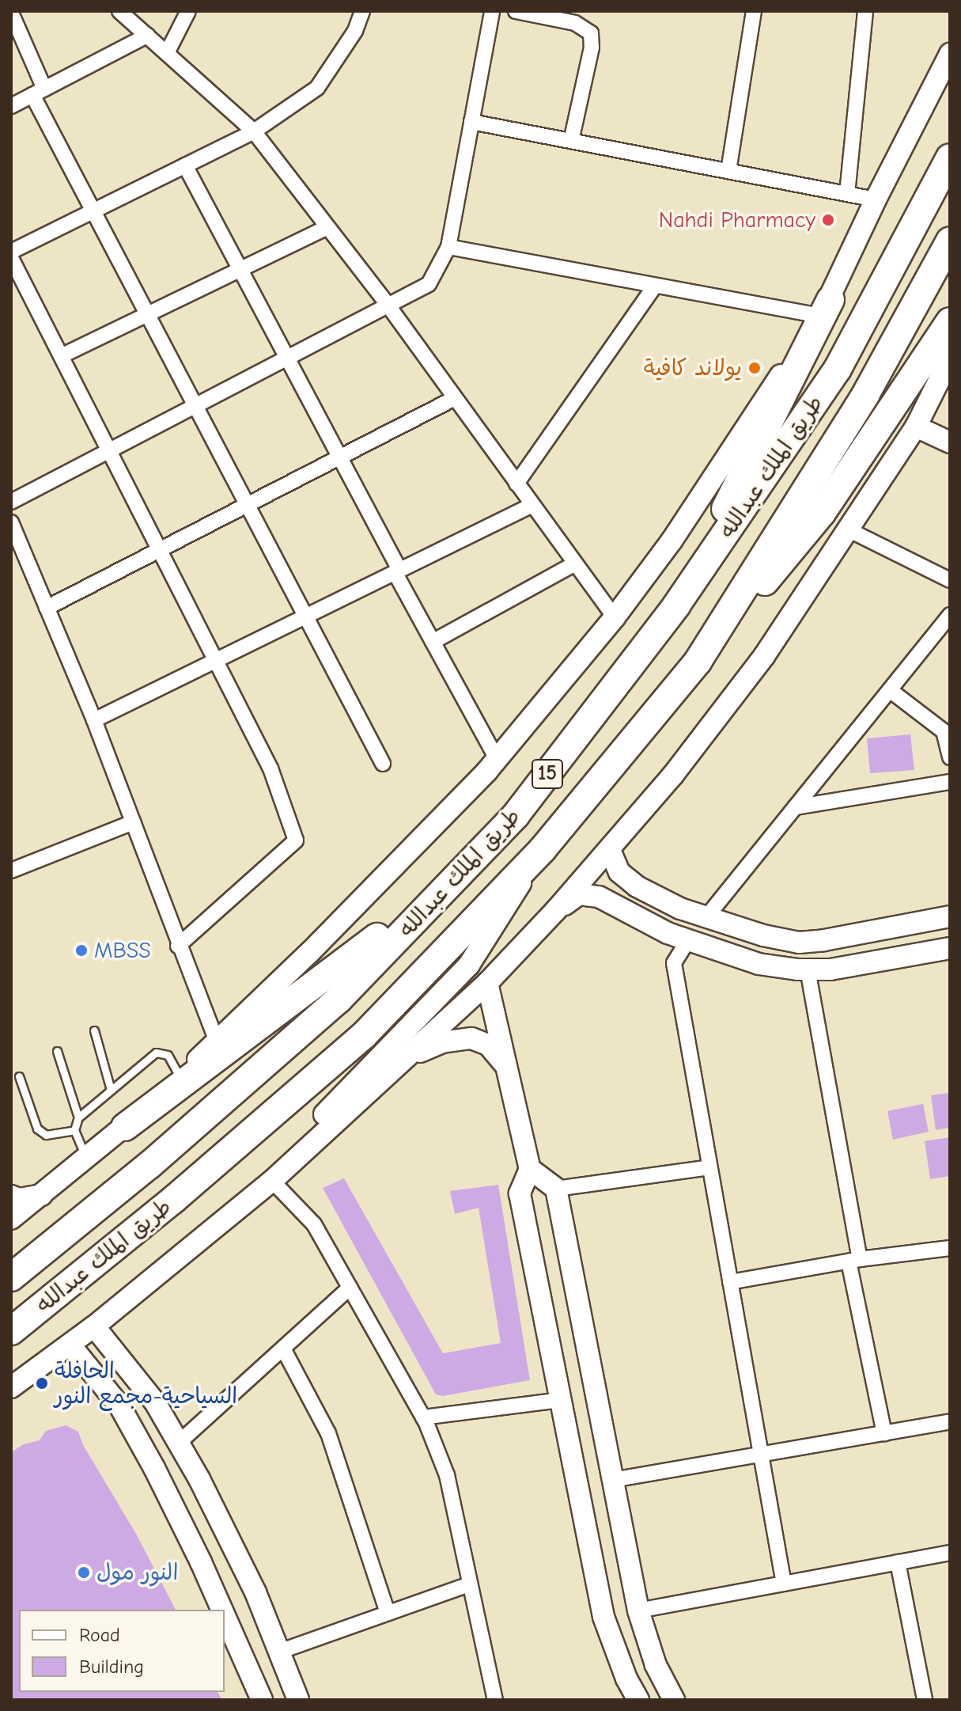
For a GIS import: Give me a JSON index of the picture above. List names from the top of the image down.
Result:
{
  "streets": {
    "highway": ["طريق الملك عبدالله", "15"]
  },
  "places": [
    "Nahdi Pharmacy",
    "يولاند كافية",
    "MBSS",
    "الحافلة السياحية-مجمع النور",
    "النور مول"
  ],
  "legend": ["Road", "Building"]
}
